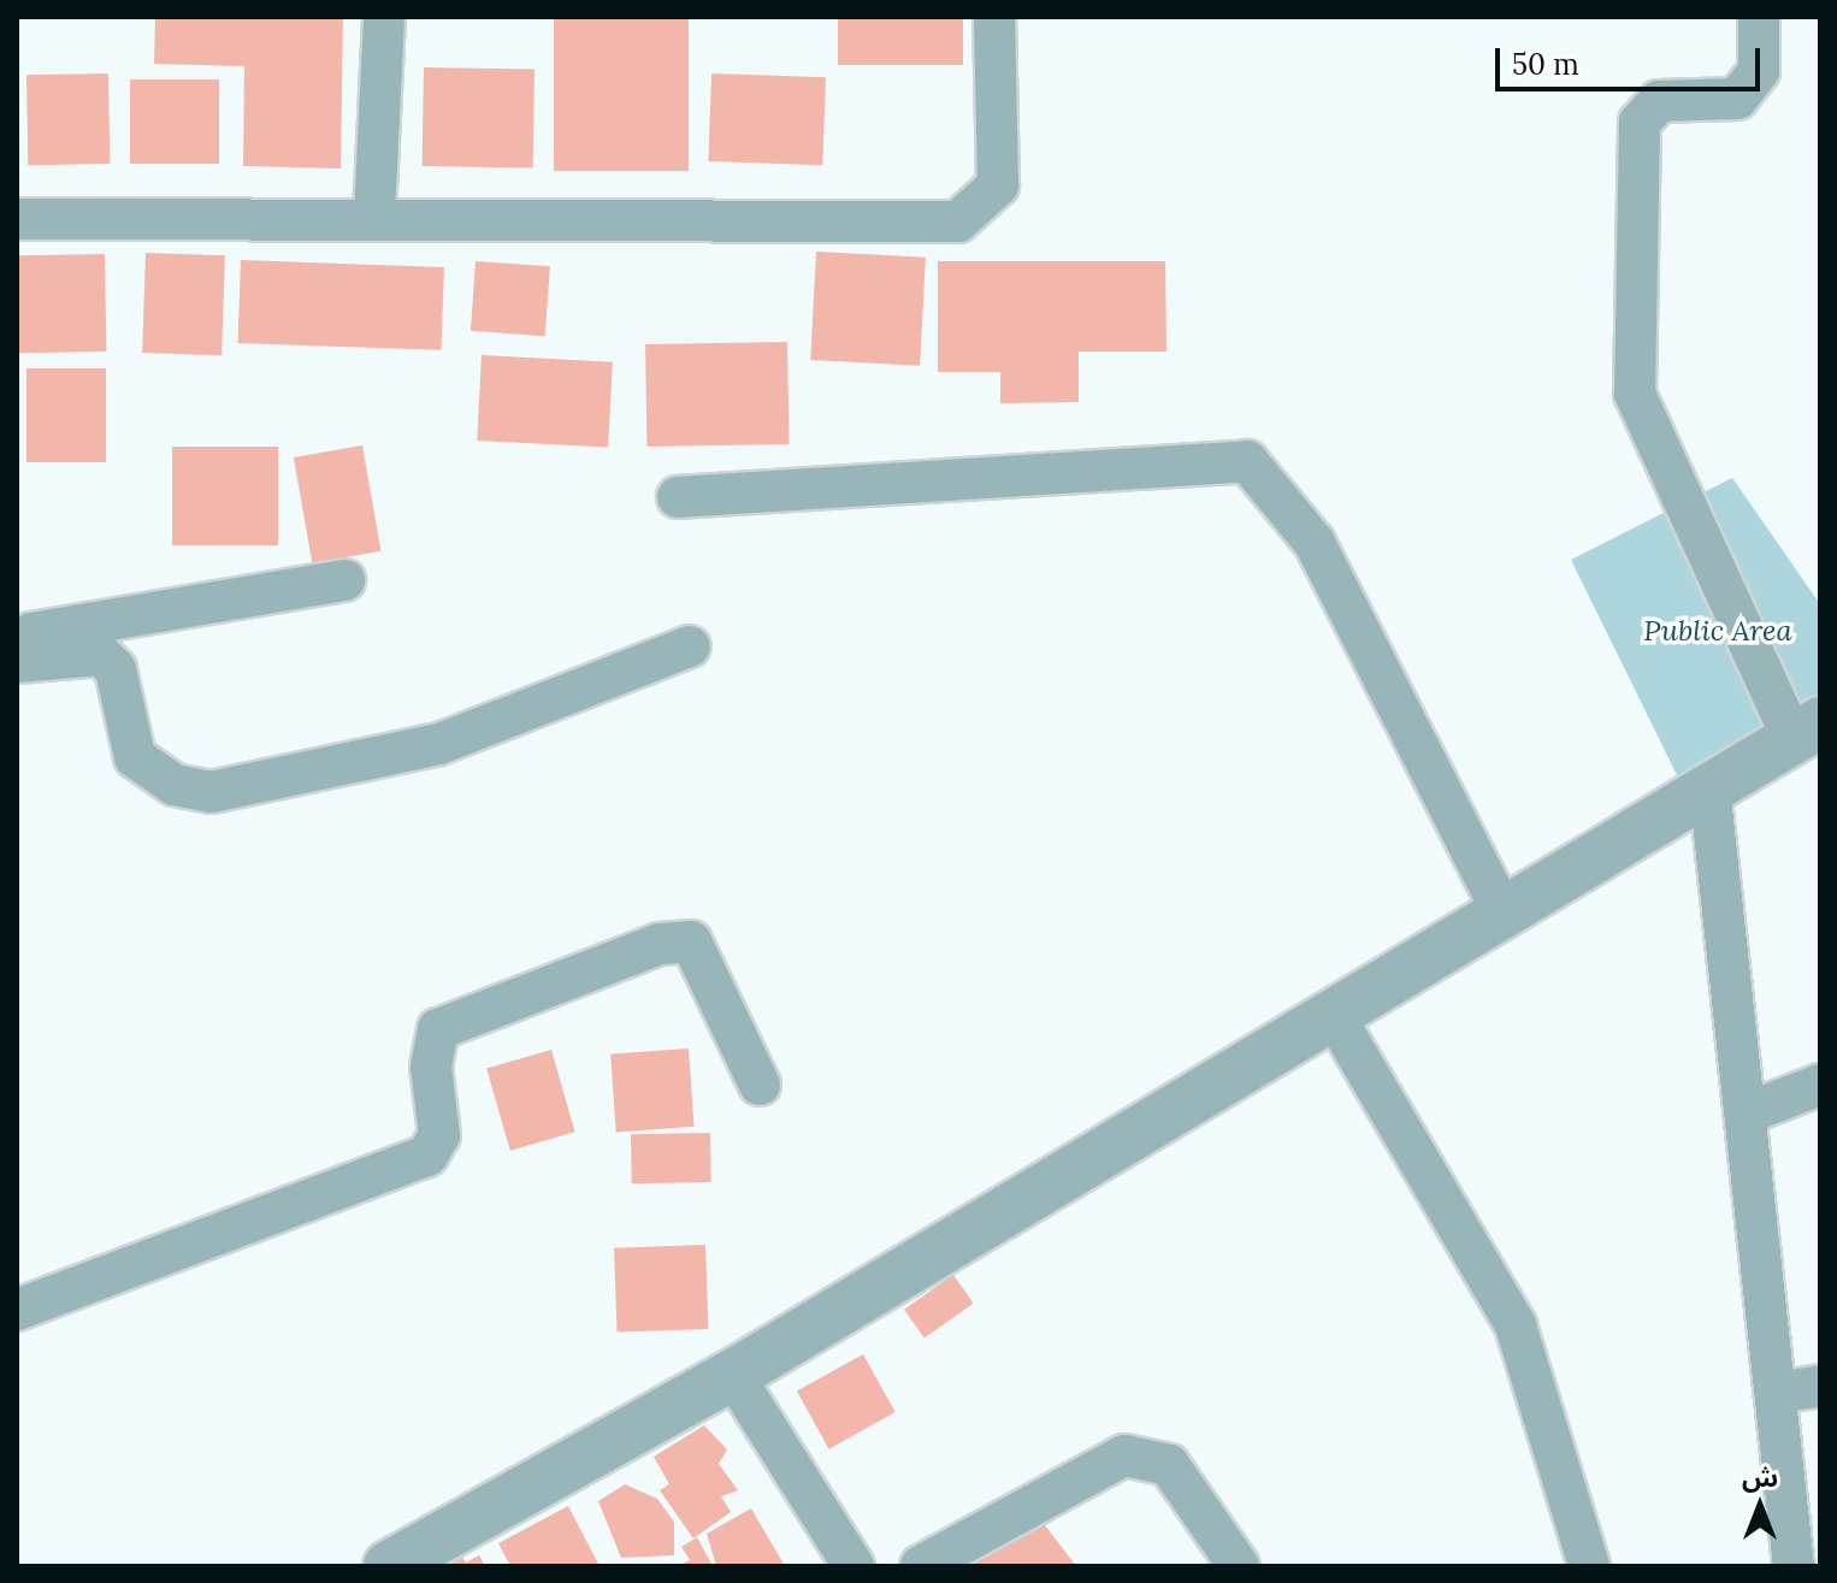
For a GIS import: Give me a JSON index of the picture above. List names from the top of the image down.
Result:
{
  "parks": ["Public Area"],
  "scale_bar": "50 m",
  "north": "top"
}
